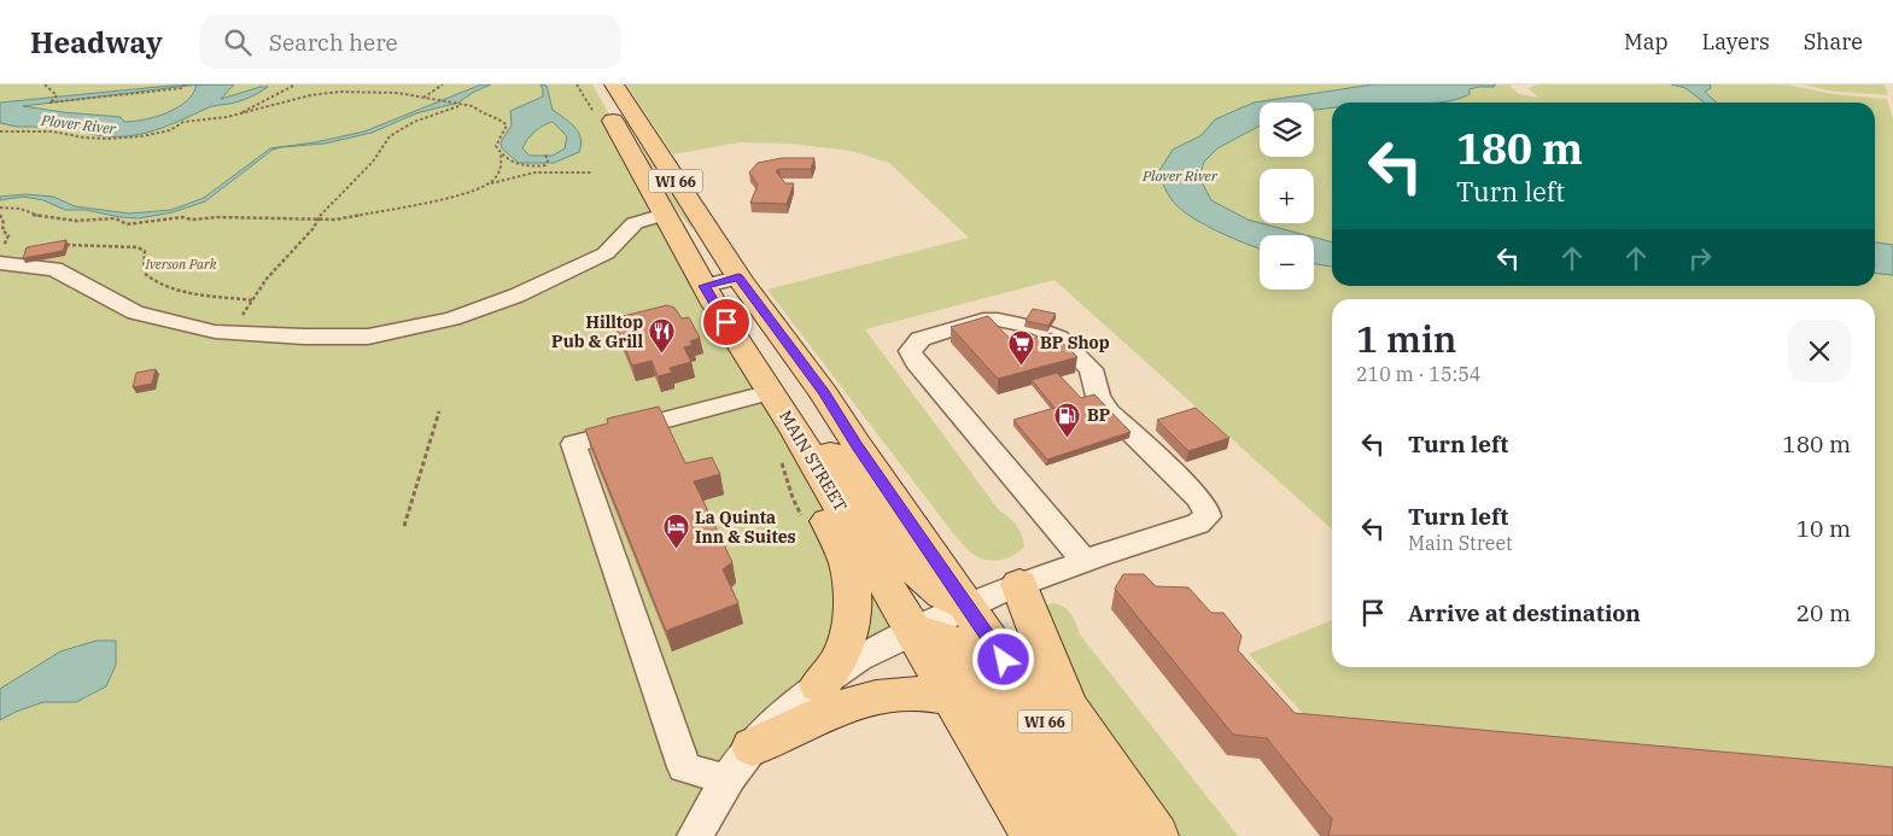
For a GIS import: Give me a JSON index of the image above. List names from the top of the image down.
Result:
{
  "streets": {
    "main road": ["WI 66", "MAIN STREET"]
  },
  "water": ["Plover River"],
  "parks": ["Iverson Park"],
  "places": {
    "restaurant": ["Hilltop Pub & Grill"],
    "supermarket": ["BP Shop"],
    "fuel station": ["BP"],
    "hotel": ["La Quinta Inn & Suites"]
  },
  "page": {
    "header": "Headway",
    "search": "Search here",
    "nav": ["Map", "Layers", "Share"],
    "map_buttons": ["+", "−"],
    "turn": ["180 m", "Turn left"],
    "heading": ["1 min", "210 m · 15:54"],
    "list": [
      {
        "name": "Turn left",
        "value": "180 m"
      },
      {
        "name": "Turn left",
        "note": "Main Street",
        "value": "10 m"
      },
      {
        "name": "Arrive at destination",
        "value": "20 m"
      }
    ]
  }
}
